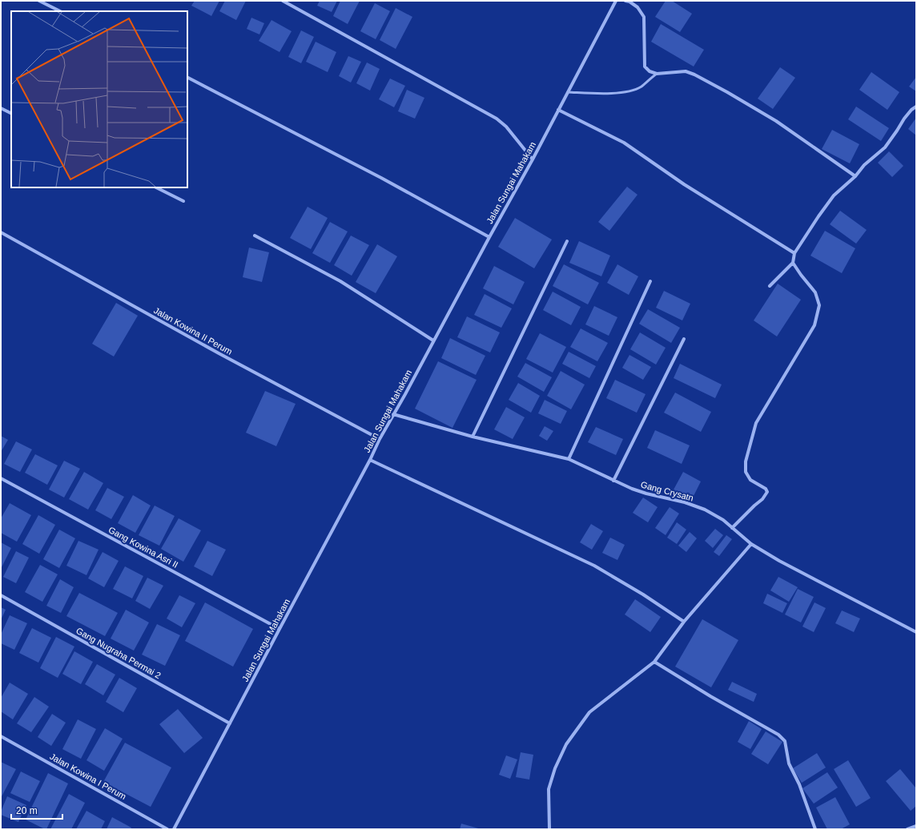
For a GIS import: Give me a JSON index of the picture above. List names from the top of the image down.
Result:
{
  "streets": {
    "street": [
      "Jalan Sungai Mahakam",
      "Jalan Kowina II Perum",
      "Gang Crysatn",
      "Gang Kowina Asri II",
      "Gang Nugraha Permai 2",
      "Jalan Kowina I Perum"
    ]
  },
  "crossings": [
    ["Jalan Sungai Mahakam", "Jalan Kowina II Perum"],
    ["Jalan Sungai Mahakam", "Gang Crysatn"],
    ["Jalan Sungai Mahakam", "Gang Kowina Asri II"],
    ["Jalan Sungai Mahakam", "Gang Nugraha Permai 2"]
  ],
  "scale_bar": "20 m"
}
